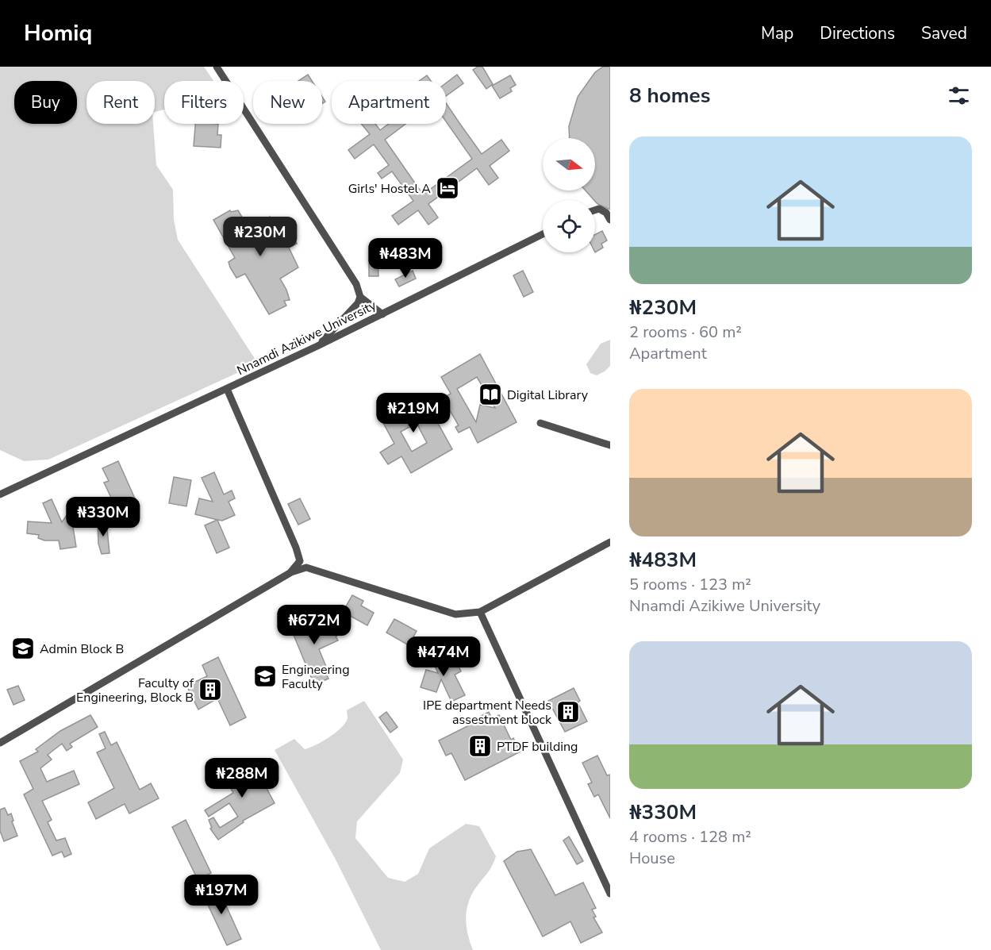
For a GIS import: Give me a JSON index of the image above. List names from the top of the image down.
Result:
{
  "streets": {
    "street": ["Nnamdi Azikiwe University"]
  },
  "places": {
    "hotel": ["Girls' Hostel A"],
    "library": ["Digital Library"],
    "school or university": ["Admin Block B", "Engineering Faculty"],
    "building": ["Faculty of Engineering, Block B", "IPE department Needs assestment block", "PTDF building"]
  },
  "north": "right",
  "page": {
    "header": "Homiq",
    "nav": ["Map", "Directions", "Saved"],
    "heading": "8 homes",
    "chip": [
      "Buy",
      "Rent",
      "Filters",
      "New",
      "Apartment"
    ],
    "list": [
      {
        "name": "₦230M",
        "note": "2 rooms · 60 m² · Apartment"
      },
      {
        "name": "₦483M",
        "note": "5 rooms · 123 m² · Nnamdi Azikiwe University"
      },
      {
        "name": "₦330M",
        "note": "4 rooms · 128 m² · House"
      }
    ],
    "price": [
      "₦230M",
      "₦483M",
      "₦219M",
      "₦330M",
      "₦672M",
      "₦474M",
      "₦288M",
      "₦197M"
    ]
  }
}
